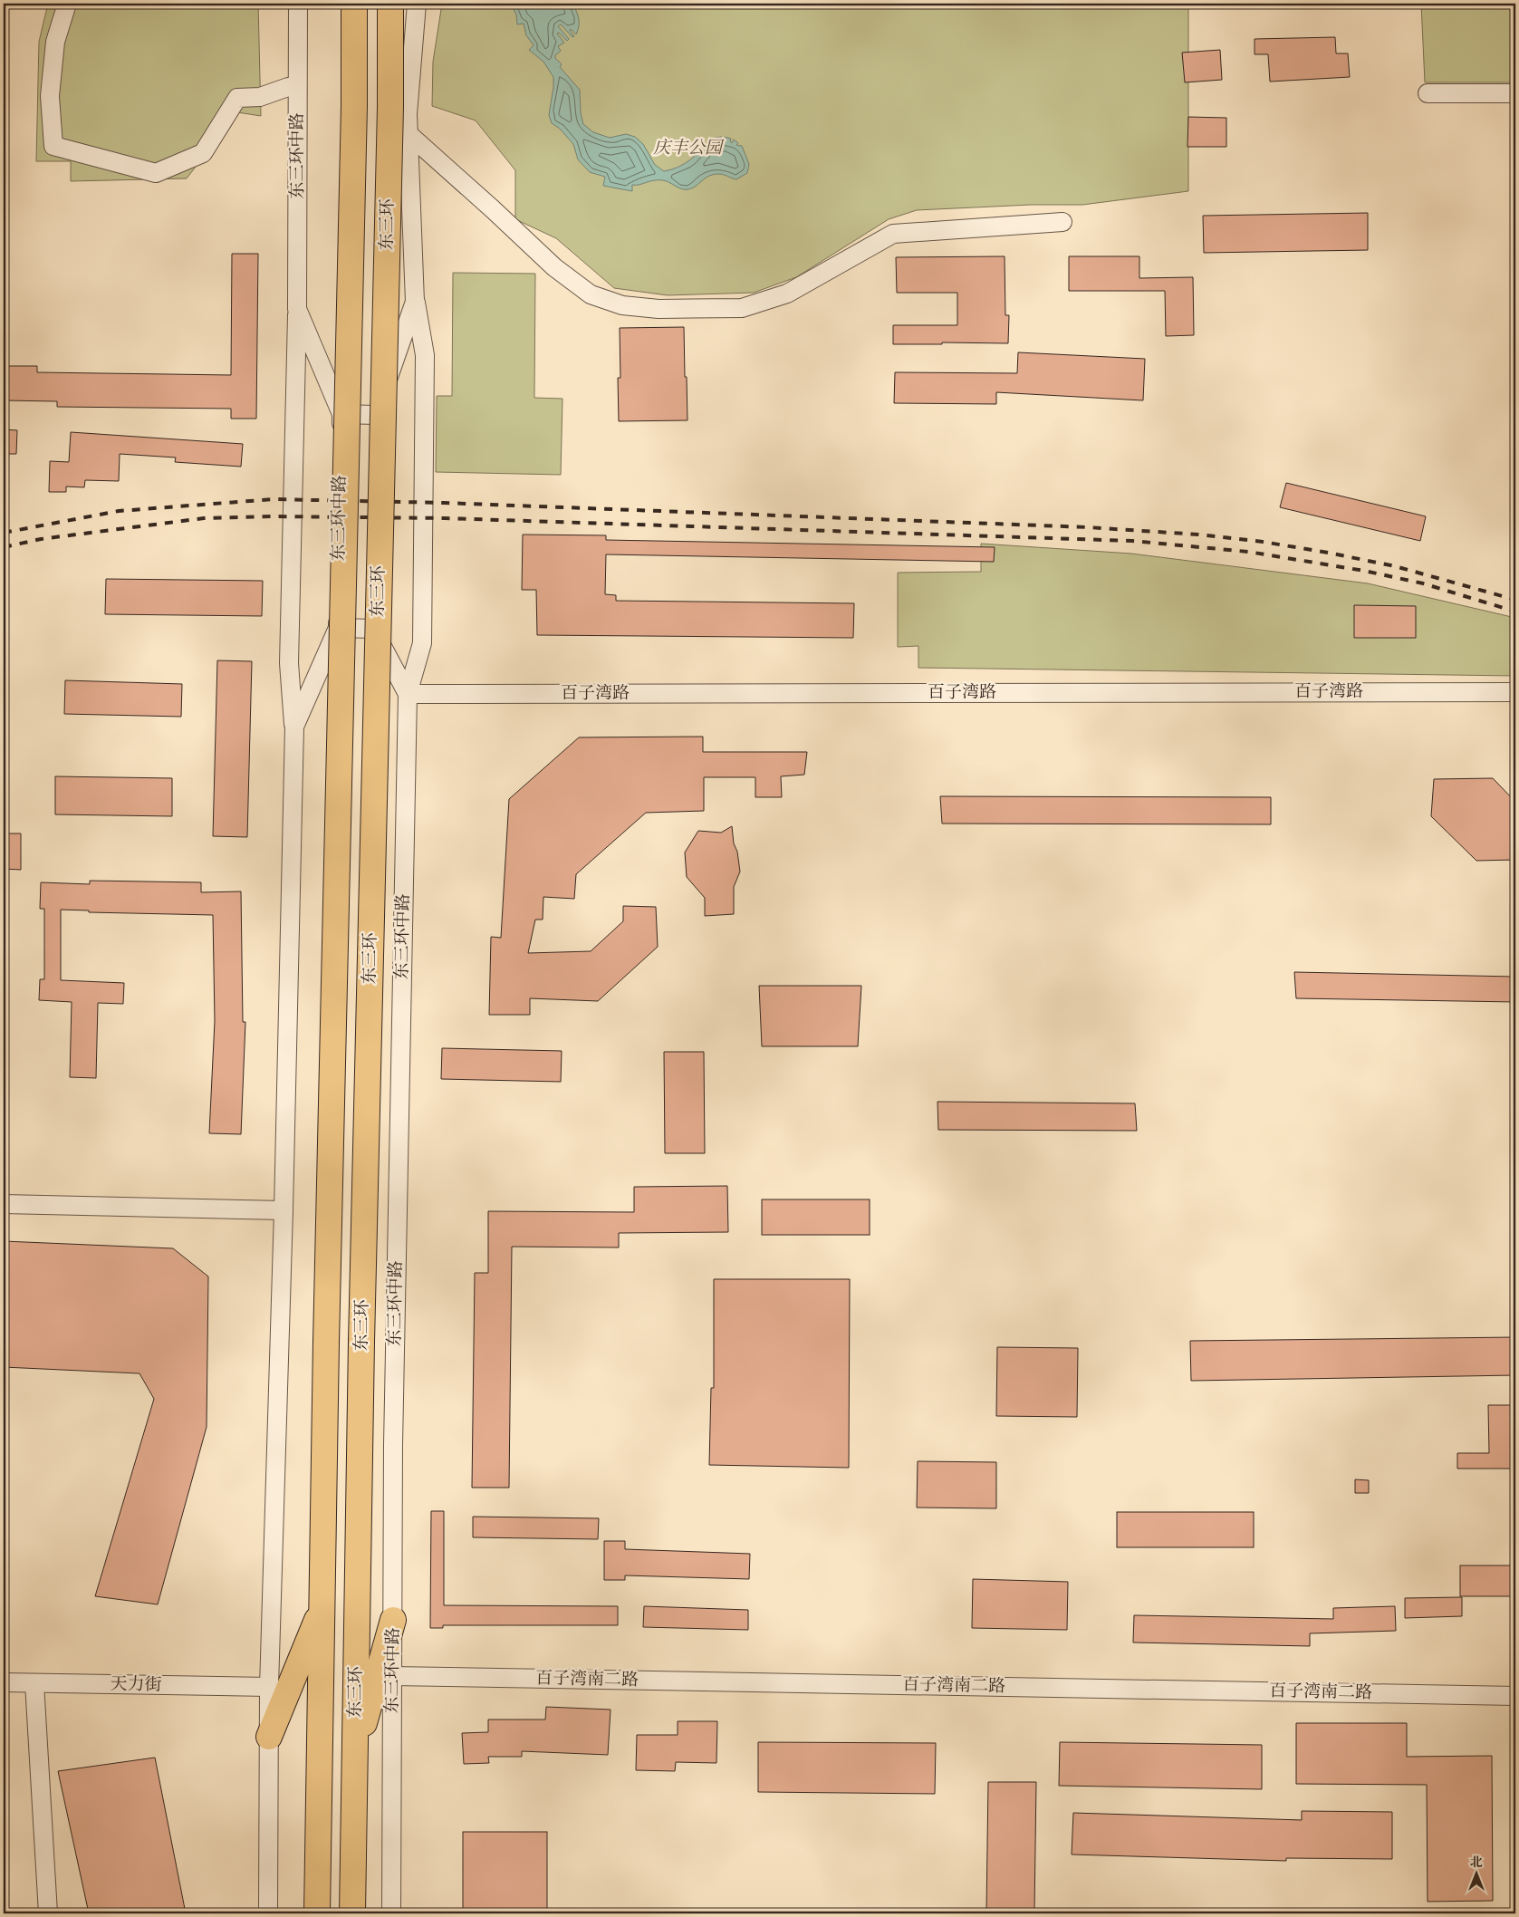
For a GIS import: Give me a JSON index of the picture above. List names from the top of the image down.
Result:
{
  "streets": {
    "highway": ["东三环"],
    "street": [
      "东三环中路",
      "百子湾路",
      "百子湾南二路",
      "天力街"
    ]
  },
  "crossings": [
    ["东三环中路", "百子湾路"],
    ["东三环中路", "百子湾南二路"],
    ["东三环中路", "天力街"]
  ],
  "parks": ["庆丰公园"],
  "north": "top"
}
